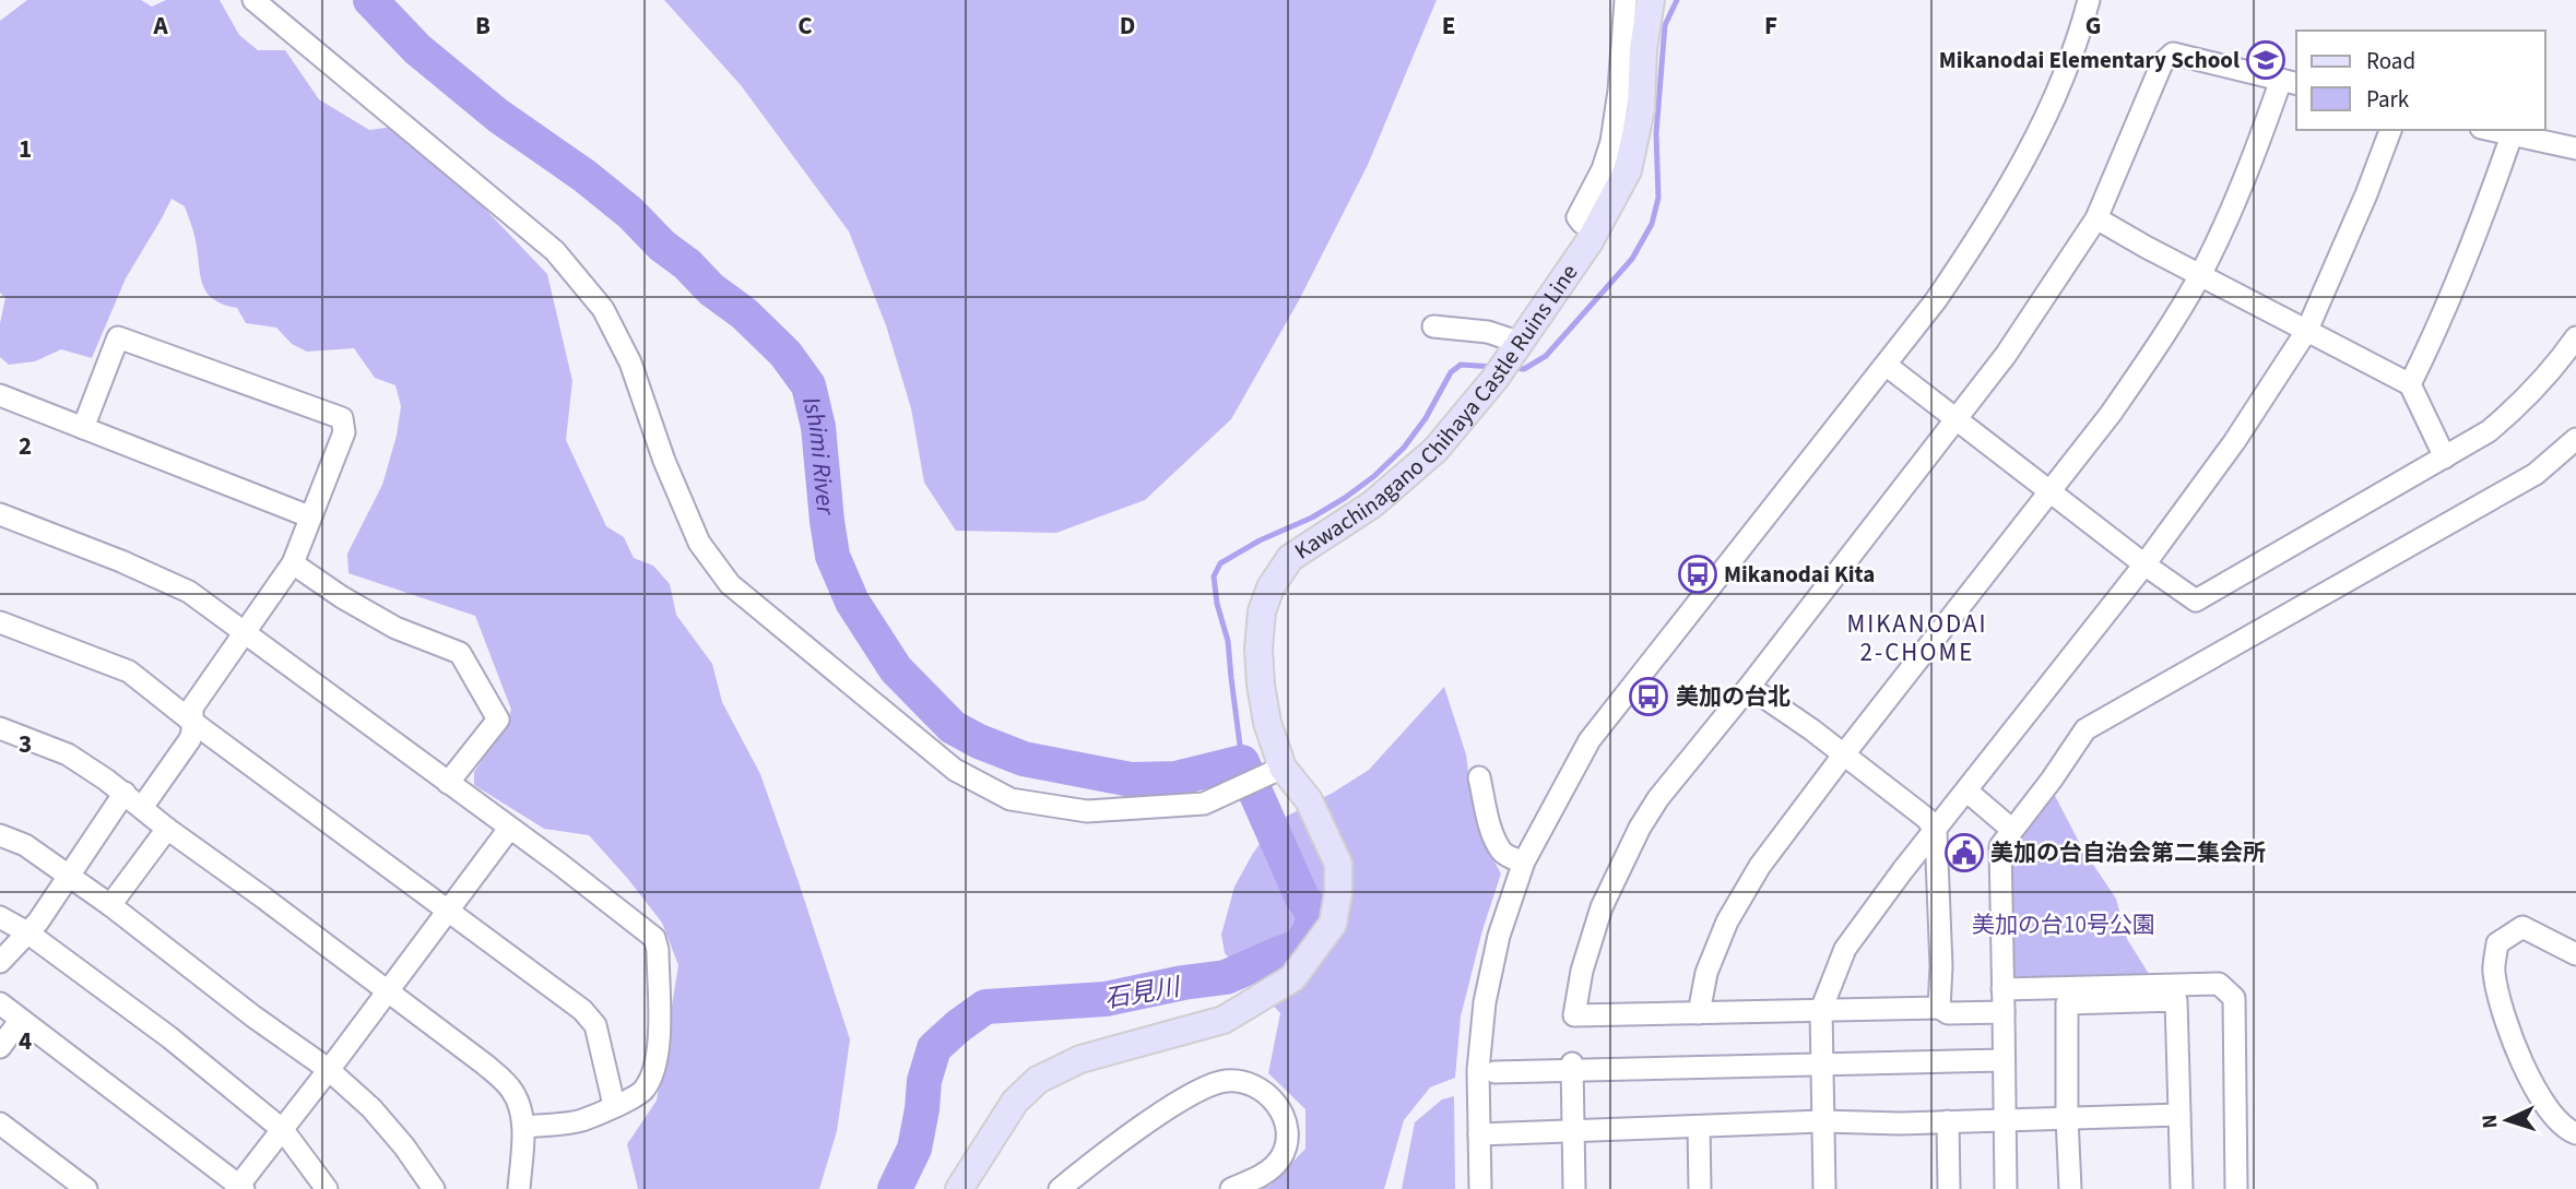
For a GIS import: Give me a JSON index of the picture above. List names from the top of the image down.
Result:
{
  "streets": {
    "main road": ["Kawachinagano Chihaya Castle Ruins Line"]
  },
  "districts": ["MIKANODAI 2-CHOME"],
  "water": ["Ishimi River", "石見川"],
  "parks": ["美加の台10号公園"],
  "places": {
    "school or university": ["Mikanodai Elementary School"],
    "bus stop": ["Mikanodai Kita", "美加の台北"],
    "public building": ["美加の台自治会第二集会所"]
  },
  "legend": ["Road", "Park"],
  "north": "left",
  "grid": {
    "columns": [
      "A",
      "B",
      "C",
      "D",
      "E",
      "F",
      "G"
    ],
    "rows": [
      "1",
      "2",
      "3",
      "4"
    ]
  }
}
